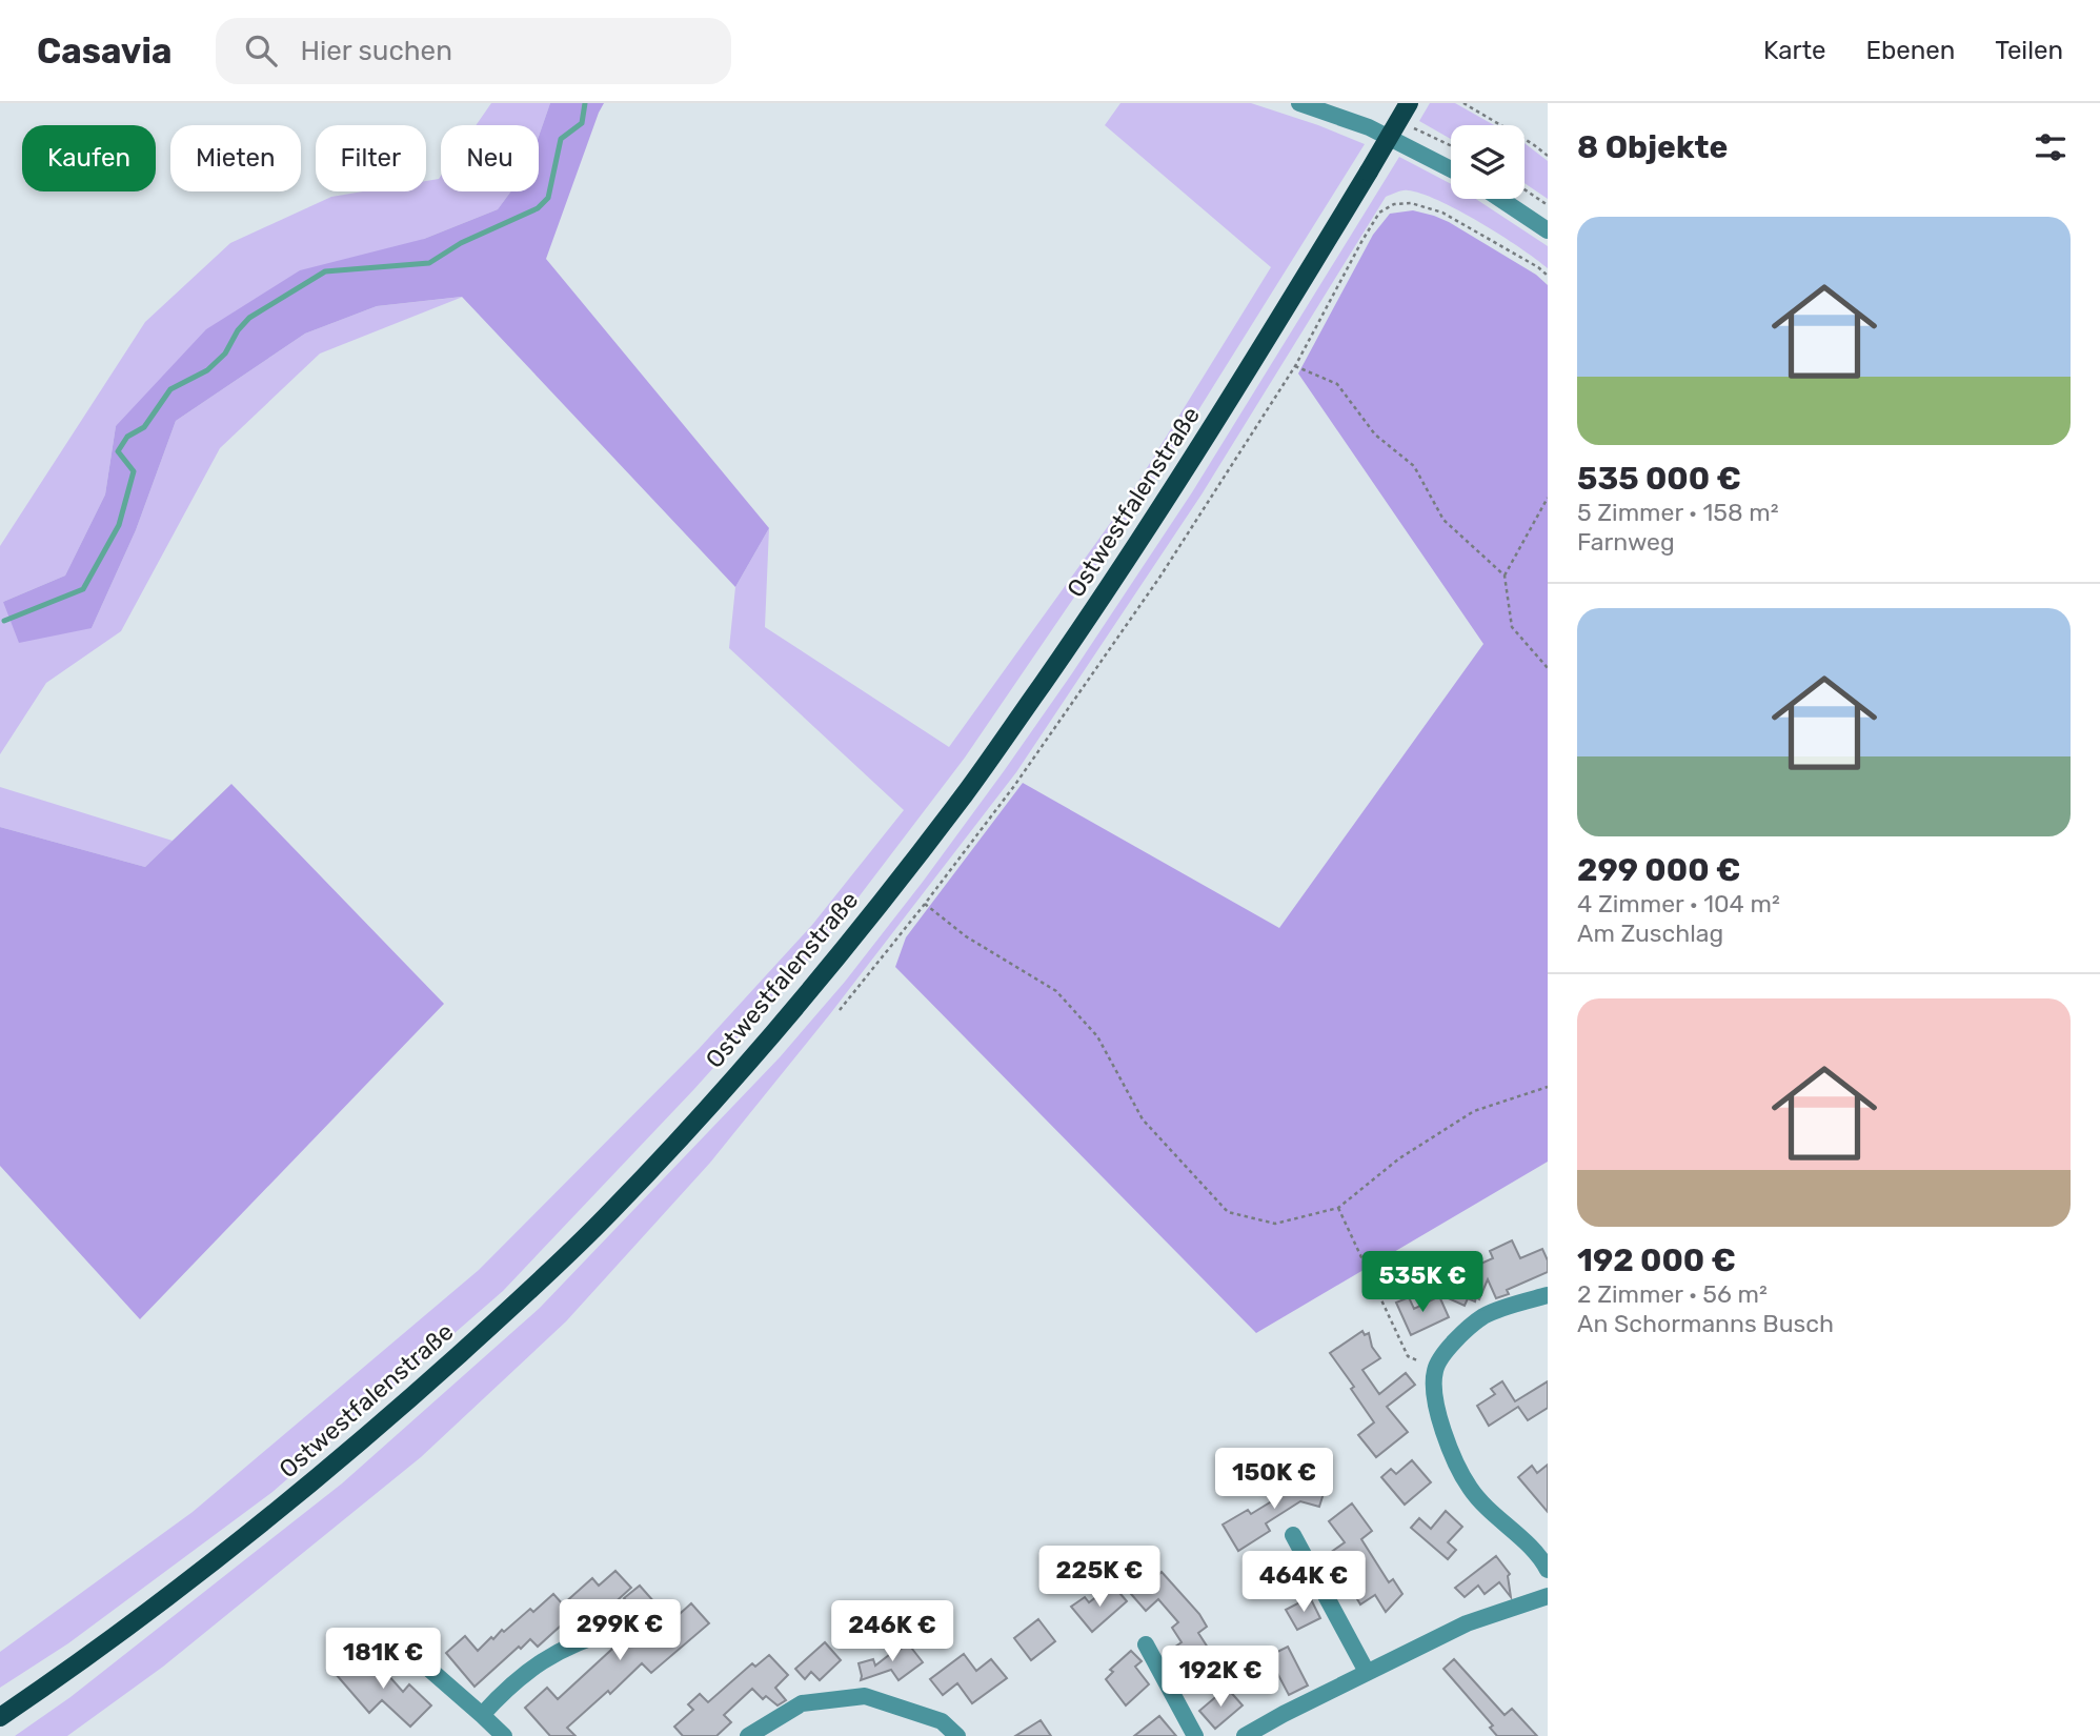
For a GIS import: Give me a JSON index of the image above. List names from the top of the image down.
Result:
{
  "streets": {
    "main road": ["Ostwestfalenstraße"]
  },
  "page": {
    "header": "Casavia",
    "search": "Hier suchen",
    "nav": ["Karte", "Ebenen", "Teilen"],
    "heading": "8 Objekte",
    "chip": [
      "Kaufen",
      "Mieten",
      "Filter",
      "Neu"
    ],
    "list": [
      {
        "name": "535 000 €",
        "note": "5 Zimmer · 158 m² · Farnweg"
      },
      {
        "name": "299 000 €",
        "note": "4 Zimmer · 104 m² · Am Zuschlag"
      },
      {
        "name": "192 000 €",
        "note": "2 Zimmer · 56 m² · An Schormanns Busch"
      }
    ],
    "price": [
      "535K €",
      "150K €",
      "225K €",
      "464K €",
      "299K €",
      "246K €",
      "181K €",
      "192K €"
    ]
  }
}
